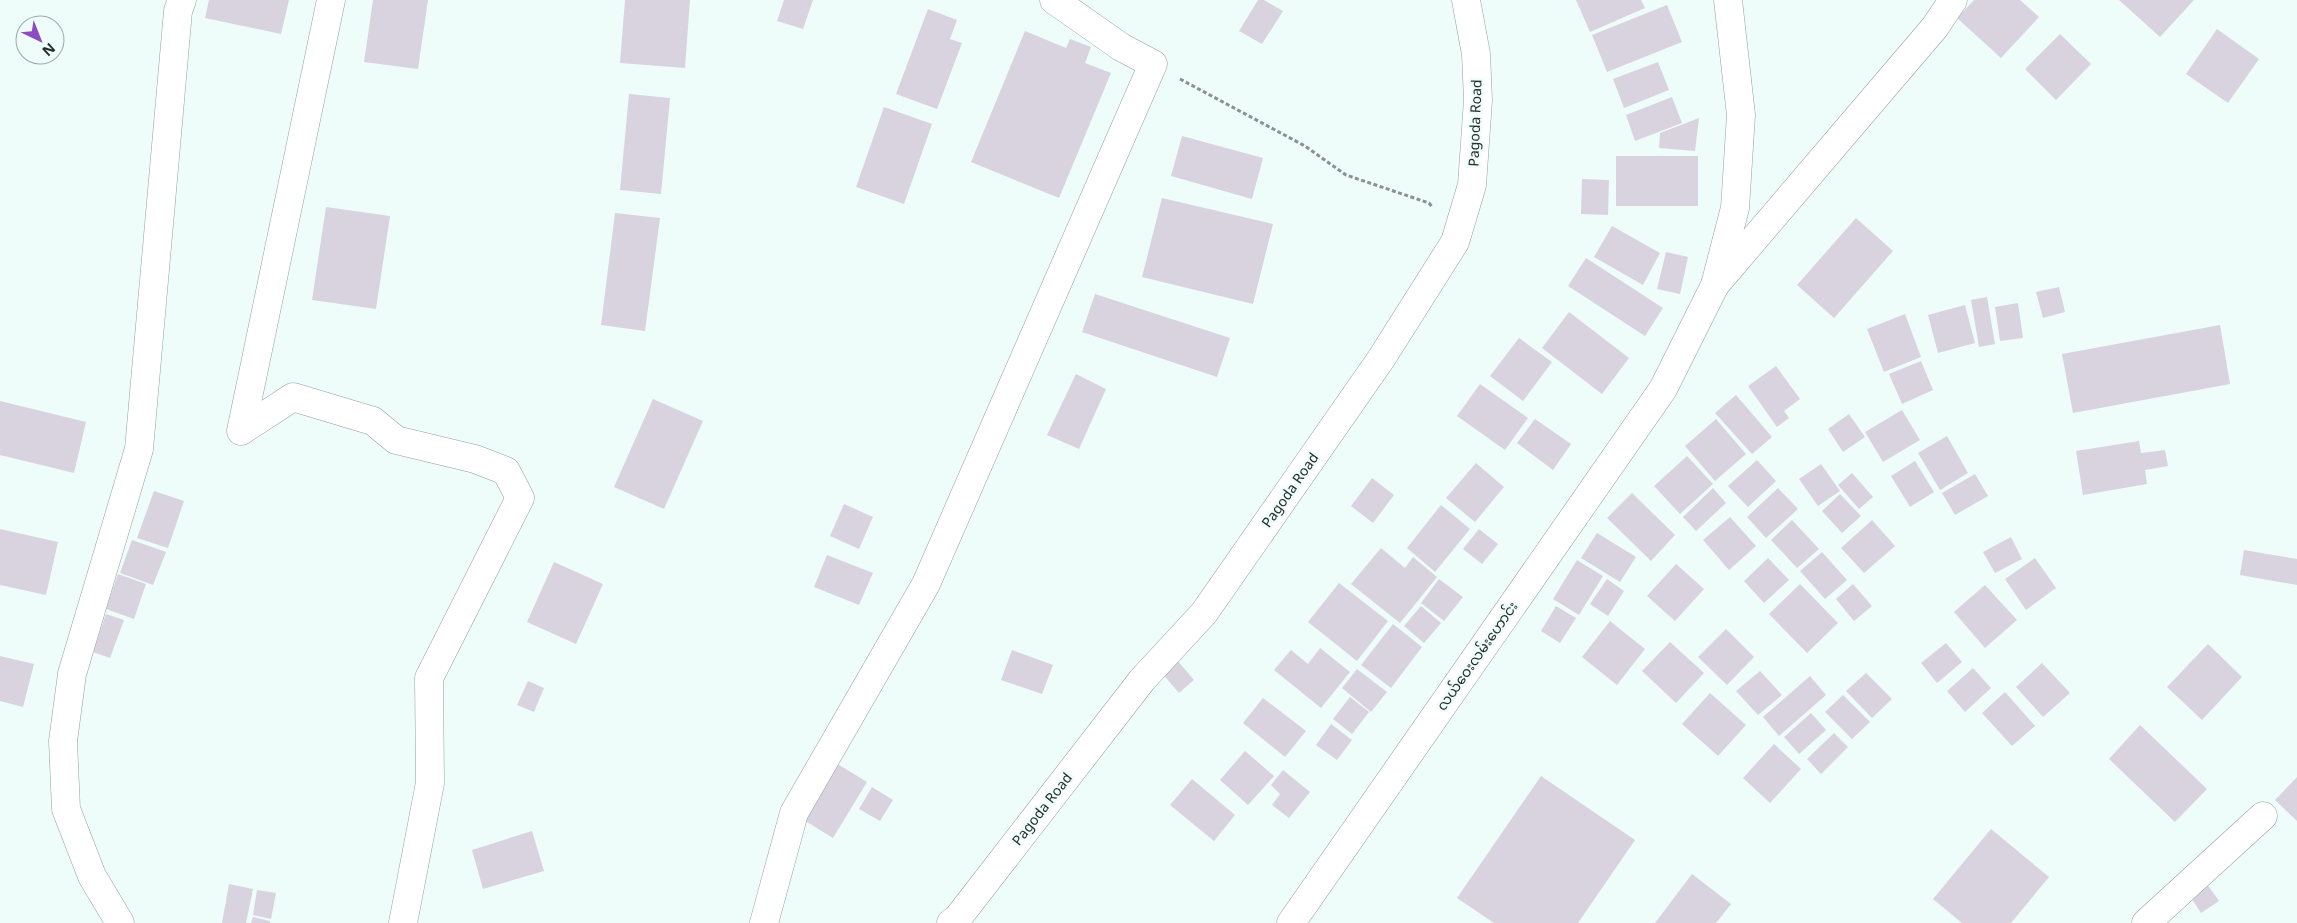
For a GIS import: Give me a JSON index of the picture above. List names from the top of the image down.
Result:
{
  "streets": {
    "street": ["Pagoda Road", "လယ်ဝေးလမ်းဟောင်း"]
  },
  "north": "bottom right"
}
